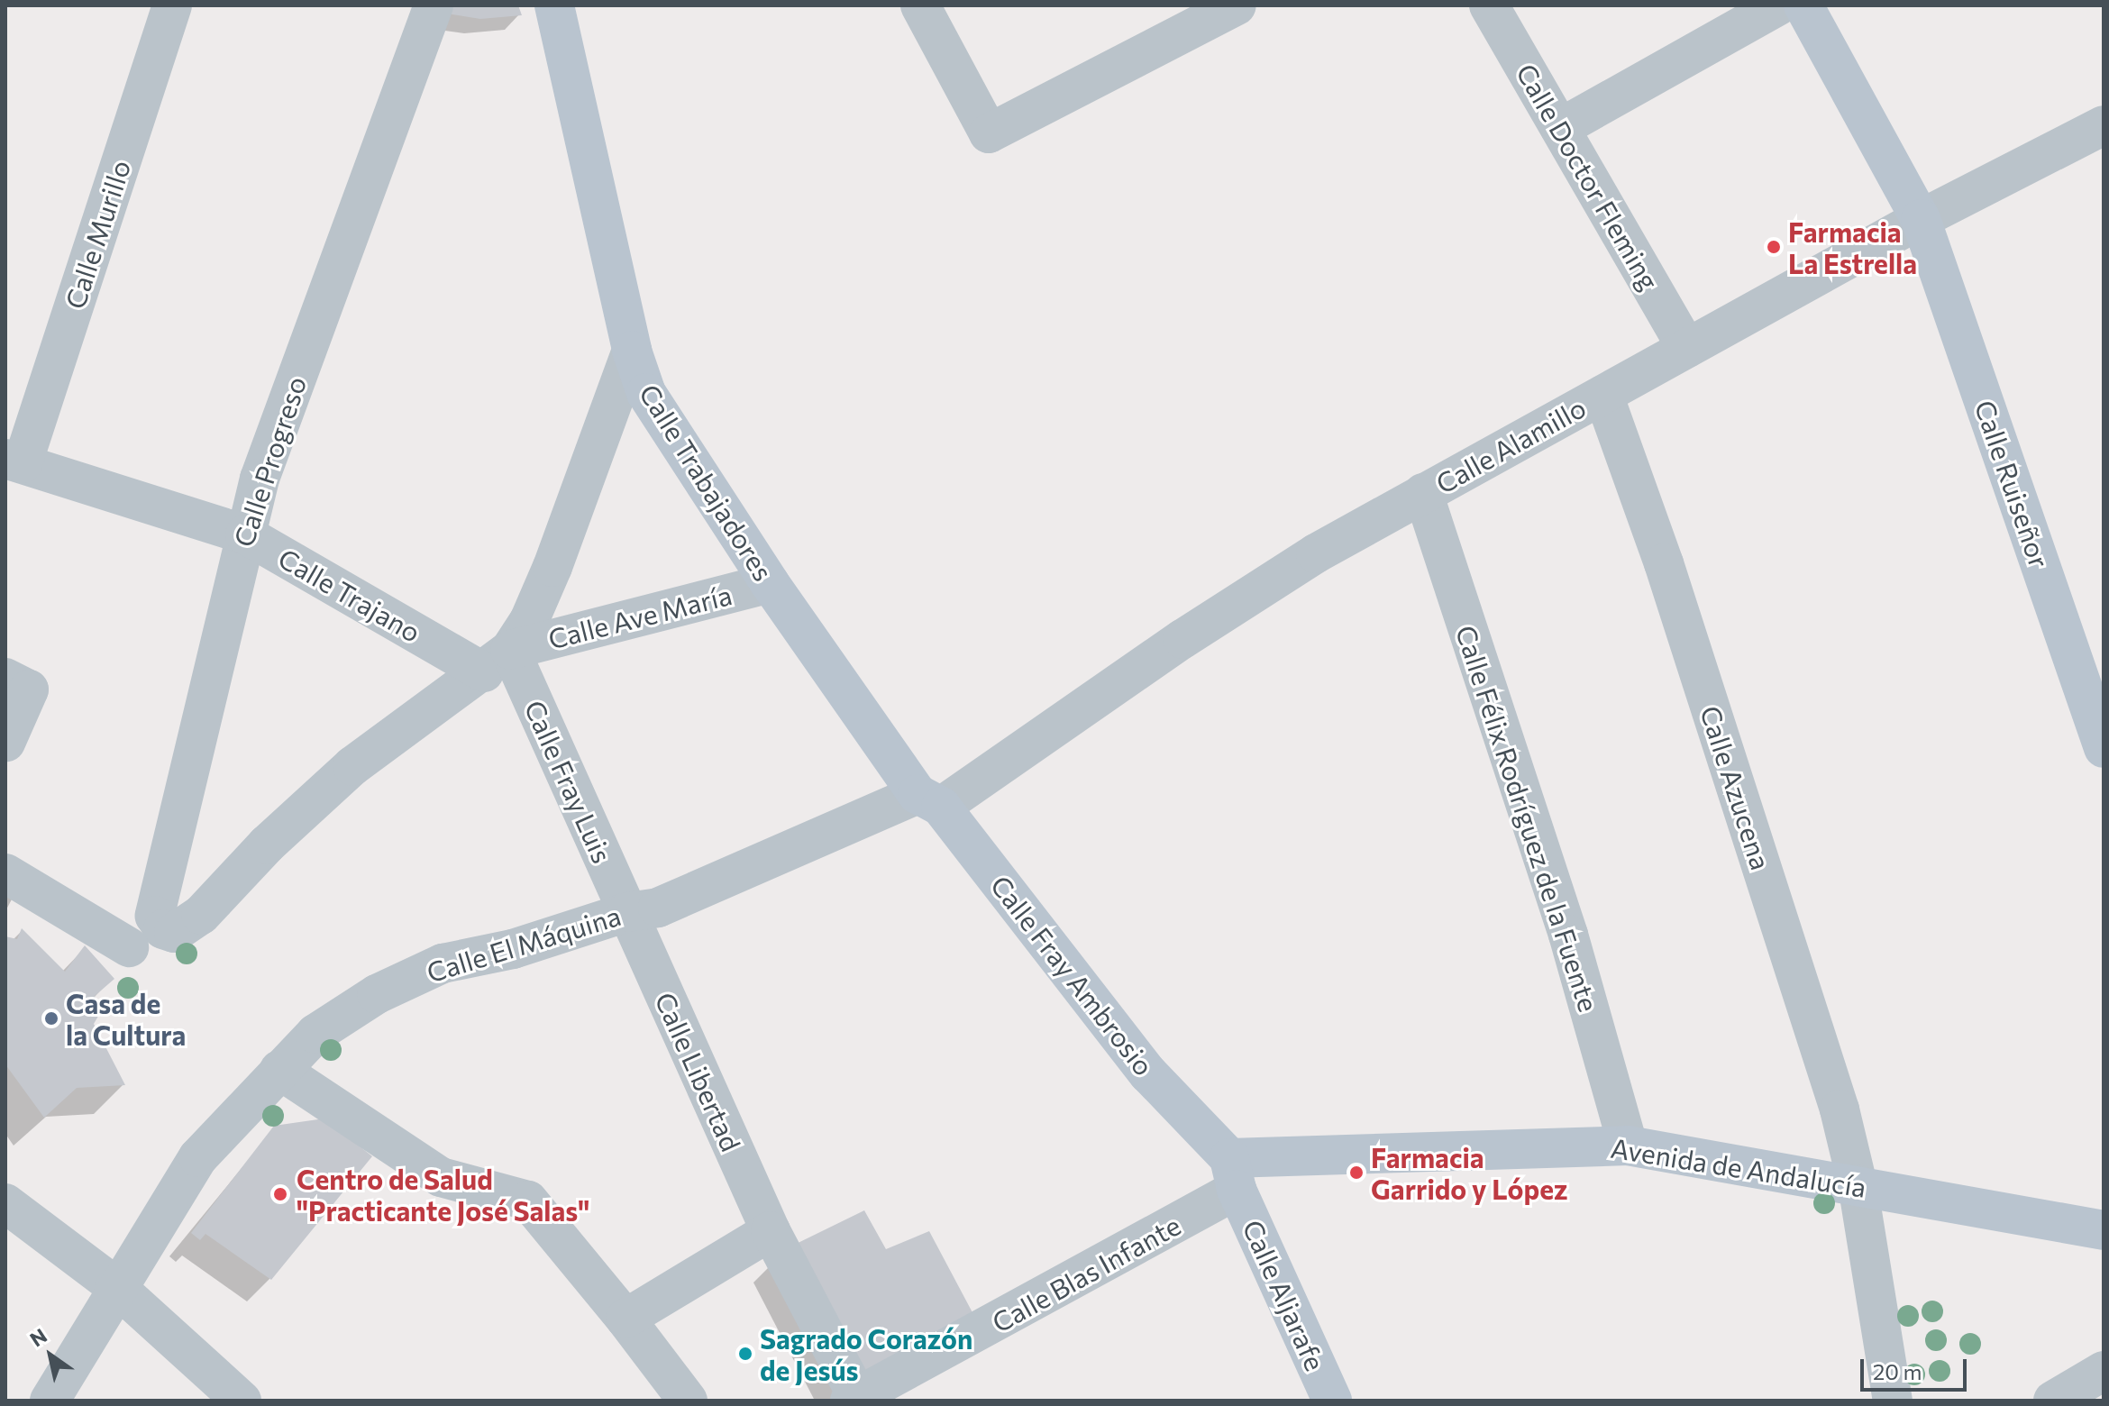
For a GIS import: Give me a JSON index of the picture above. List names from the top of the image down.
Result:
{
  "streets": {
    "street": [
      "Calle Doctor Fleming",
      "Calle Murillo",
      "Calle Alamillo",
      "Calle Progreso",
      "Calle Trabajadores",
      "Calle Ruiseñor",
      "Calle Trajano",
      "Calle Ave María",
      "Calle Fray Luis",
      "Calle Azucena",
      "Calle Félix Rodríguez de la Fuente",
      "Calle El Máquina",
      "Calle Fray Ambrosio",
      "Calle Libertad",
      "Avenida de Andalucía",
      "Calle Blas Infante",
      "Calle Aljarafe"
    ]
  },
  "crossings": [
    ["Calle Doctor Fleming", "Calle Alamillo"],
    ["Calle Murillo", "Calle Trajano"],
    ["Calle Alamillo", "Calle Trabajadores"],
    ["Calle Alamillo", "Calle Ruiseñor"],
    ["Calle Alamillo", "Calle Azucena"],
    ["Calle Alamillo", "Calle Félix Rodríguez de la Fuente"],
    ["Calle Alamillo", "Calle El Máquina"],
    ["Calle Alamillo", "Calle Fray Ambrosio"],
    ["Calle Progreso", "Calle Trajano"],
    ["Calle Progreso", "Calle Ave María"],
    ["Calle Progreso", "Calle Fray Luis"],
    ["Calle Trabajadores", "Calle Ave María"],
    ["Calle Trabajadores", "Calle El Máquina"],
    ["Calle Trabajadores", "Calle Fray Ambrosio"],
    ["Calle Trajano", "Calle Ave María"],
    ["Calle Trajano", "Calle Fray Luis"],
    ["Calle Ave María", "Calle Fray Luis"],
    ["Calle Fray Luis", "Calle El Máquina"],
    ["Calle Fray Luis", "Calle Libertad"],
    ["Calle Azucena", "Avenida de Andalucía"],
    ["Calle Félix Rodríguez de la Fuente", "Avenida de Andalucía"],
    ["Calle El Máquina", "Calle Fray Ambrosio"],
    ["Calle El Máquina", "Calle Libertad"],
    ["Calle Fray Ambrosio", "Avenida de Andalucía"],
    ["Calle Fray Ambrosio", "Calle Blas Infante"],
    ["Calle Fray Ambrosio", "Calle Aljarafe"],
    ["Calle Libertad", "Calle Blas Infante"],
    ["Avenida de Andalucía", "Calle Blas Infante"],
    ["Avenida de Andalucía", "Calle Aljarafe"],
    ["Calle Blas Infante", "Calle Aljarafe"]
  ],
  "places": [
    "Farmacia La Estrella",
    "Casa de la Cultura",
    "Farmacia Garrido y López",
    "Centro de Salud \"Practicante José Salas\"",
    "Sagrado Corazón de Jesús"
  ],
  "scale_bar": "20 m",
  "north": "top left"
}
